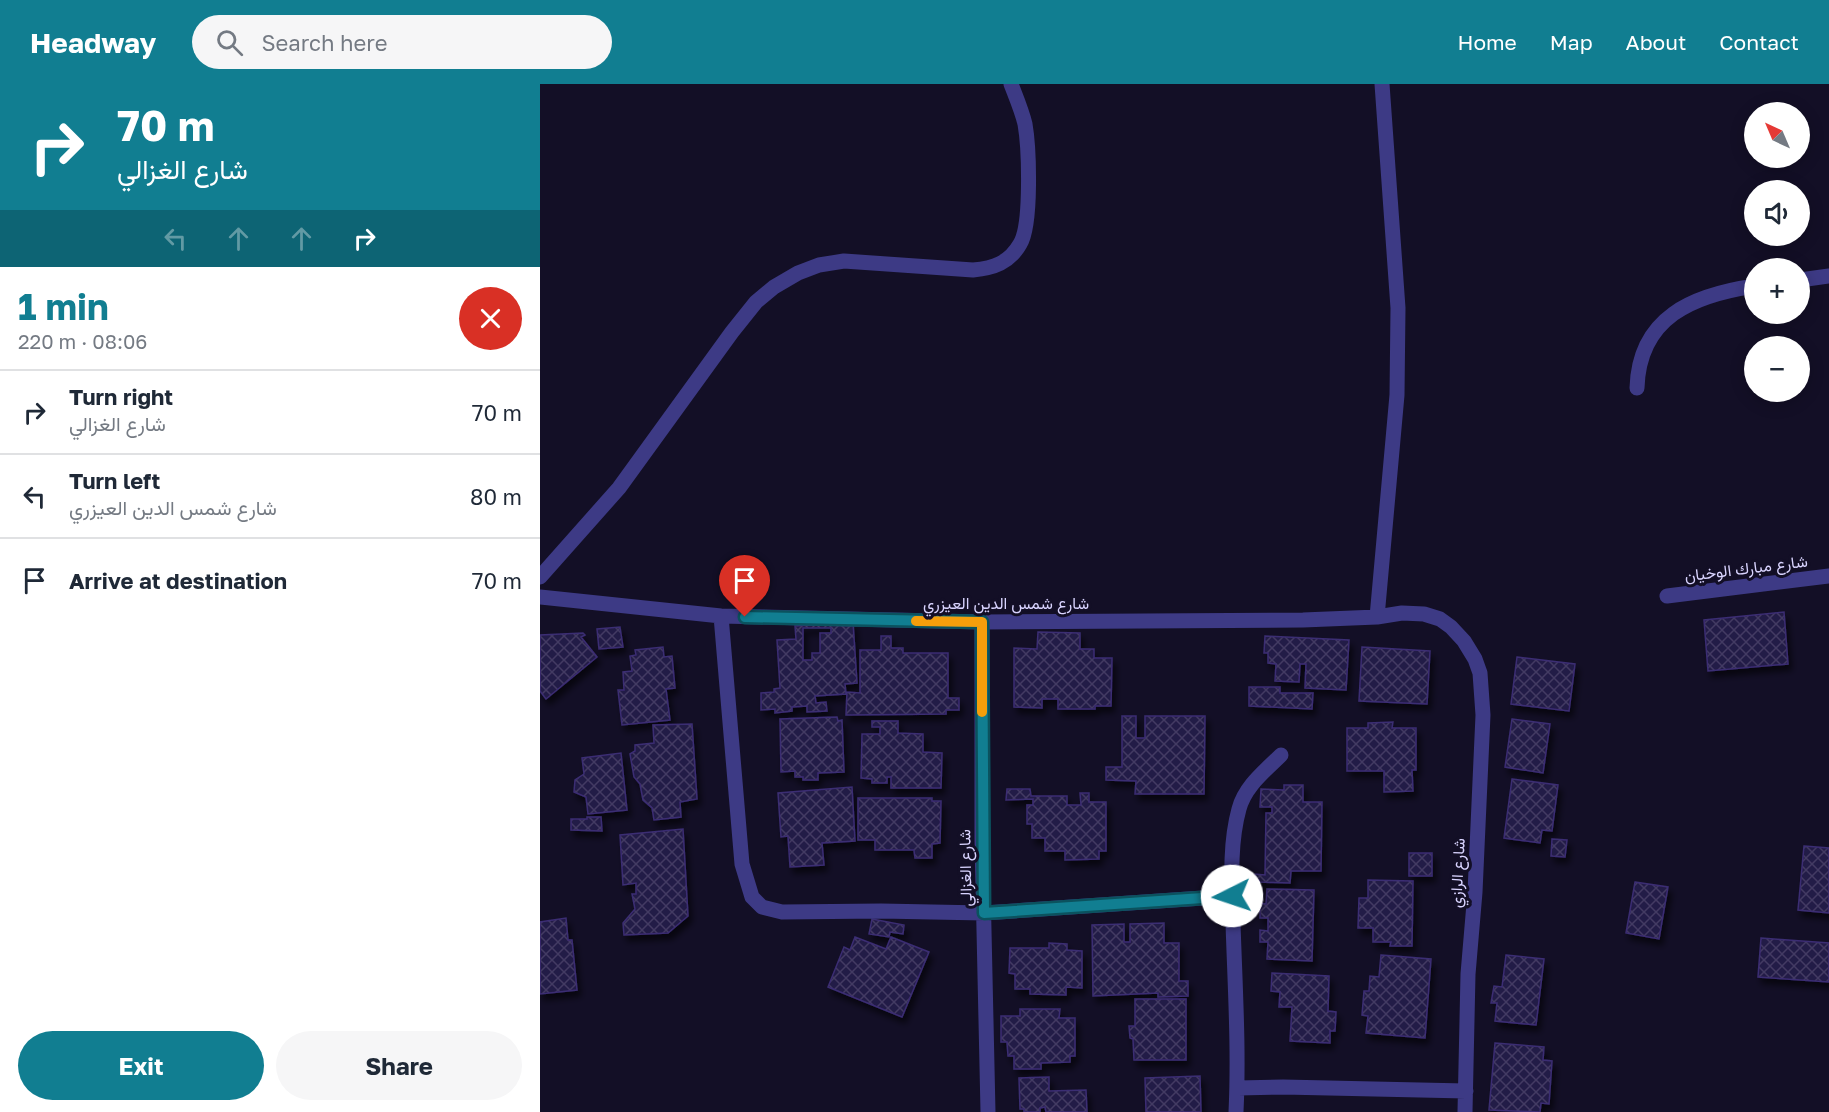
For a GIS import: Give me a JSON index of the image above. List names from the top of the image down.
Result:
{
  "streets": {
    "street": [
      "شارع مبارك الوخيان",
      "شارع شمس الدين العيزري",
      "شارع الغزالي",
      "شارع الرازي"
    ]
  },
  "crossings": [
    ["شارع شمس الدين العيزري", "شارع الغزالي"],
    ["شارع شمس الدين العيزري", "شارع الرازي"]
  ],
  "north": "top left",
  "page": {
    "header": "Headway",
    "search": "Search here",
    "nav": [
      "Home",
      "Map",
      "About",
      "Contact"
    ],
    "turn": ["70 m", "شارع الغزالي"],
    "map_buttons": ["+", "−"],
    "heading": ["1 min", "220 m · 08:06"],
    "list": [
      {
        "name": "Turn right",
        "note": "شارع الغزالي",
        "value": "70 m"
      },
      {
        "name": "Turn left",
        "note": "شارع شمس الدين العيزري",
        "value": "80 m"
      },
      {
        "name": "Arrive at destination",
        "value": "70 m"
      }
    ],
    "buttons": ["Exit", "Share"]
  }
}
